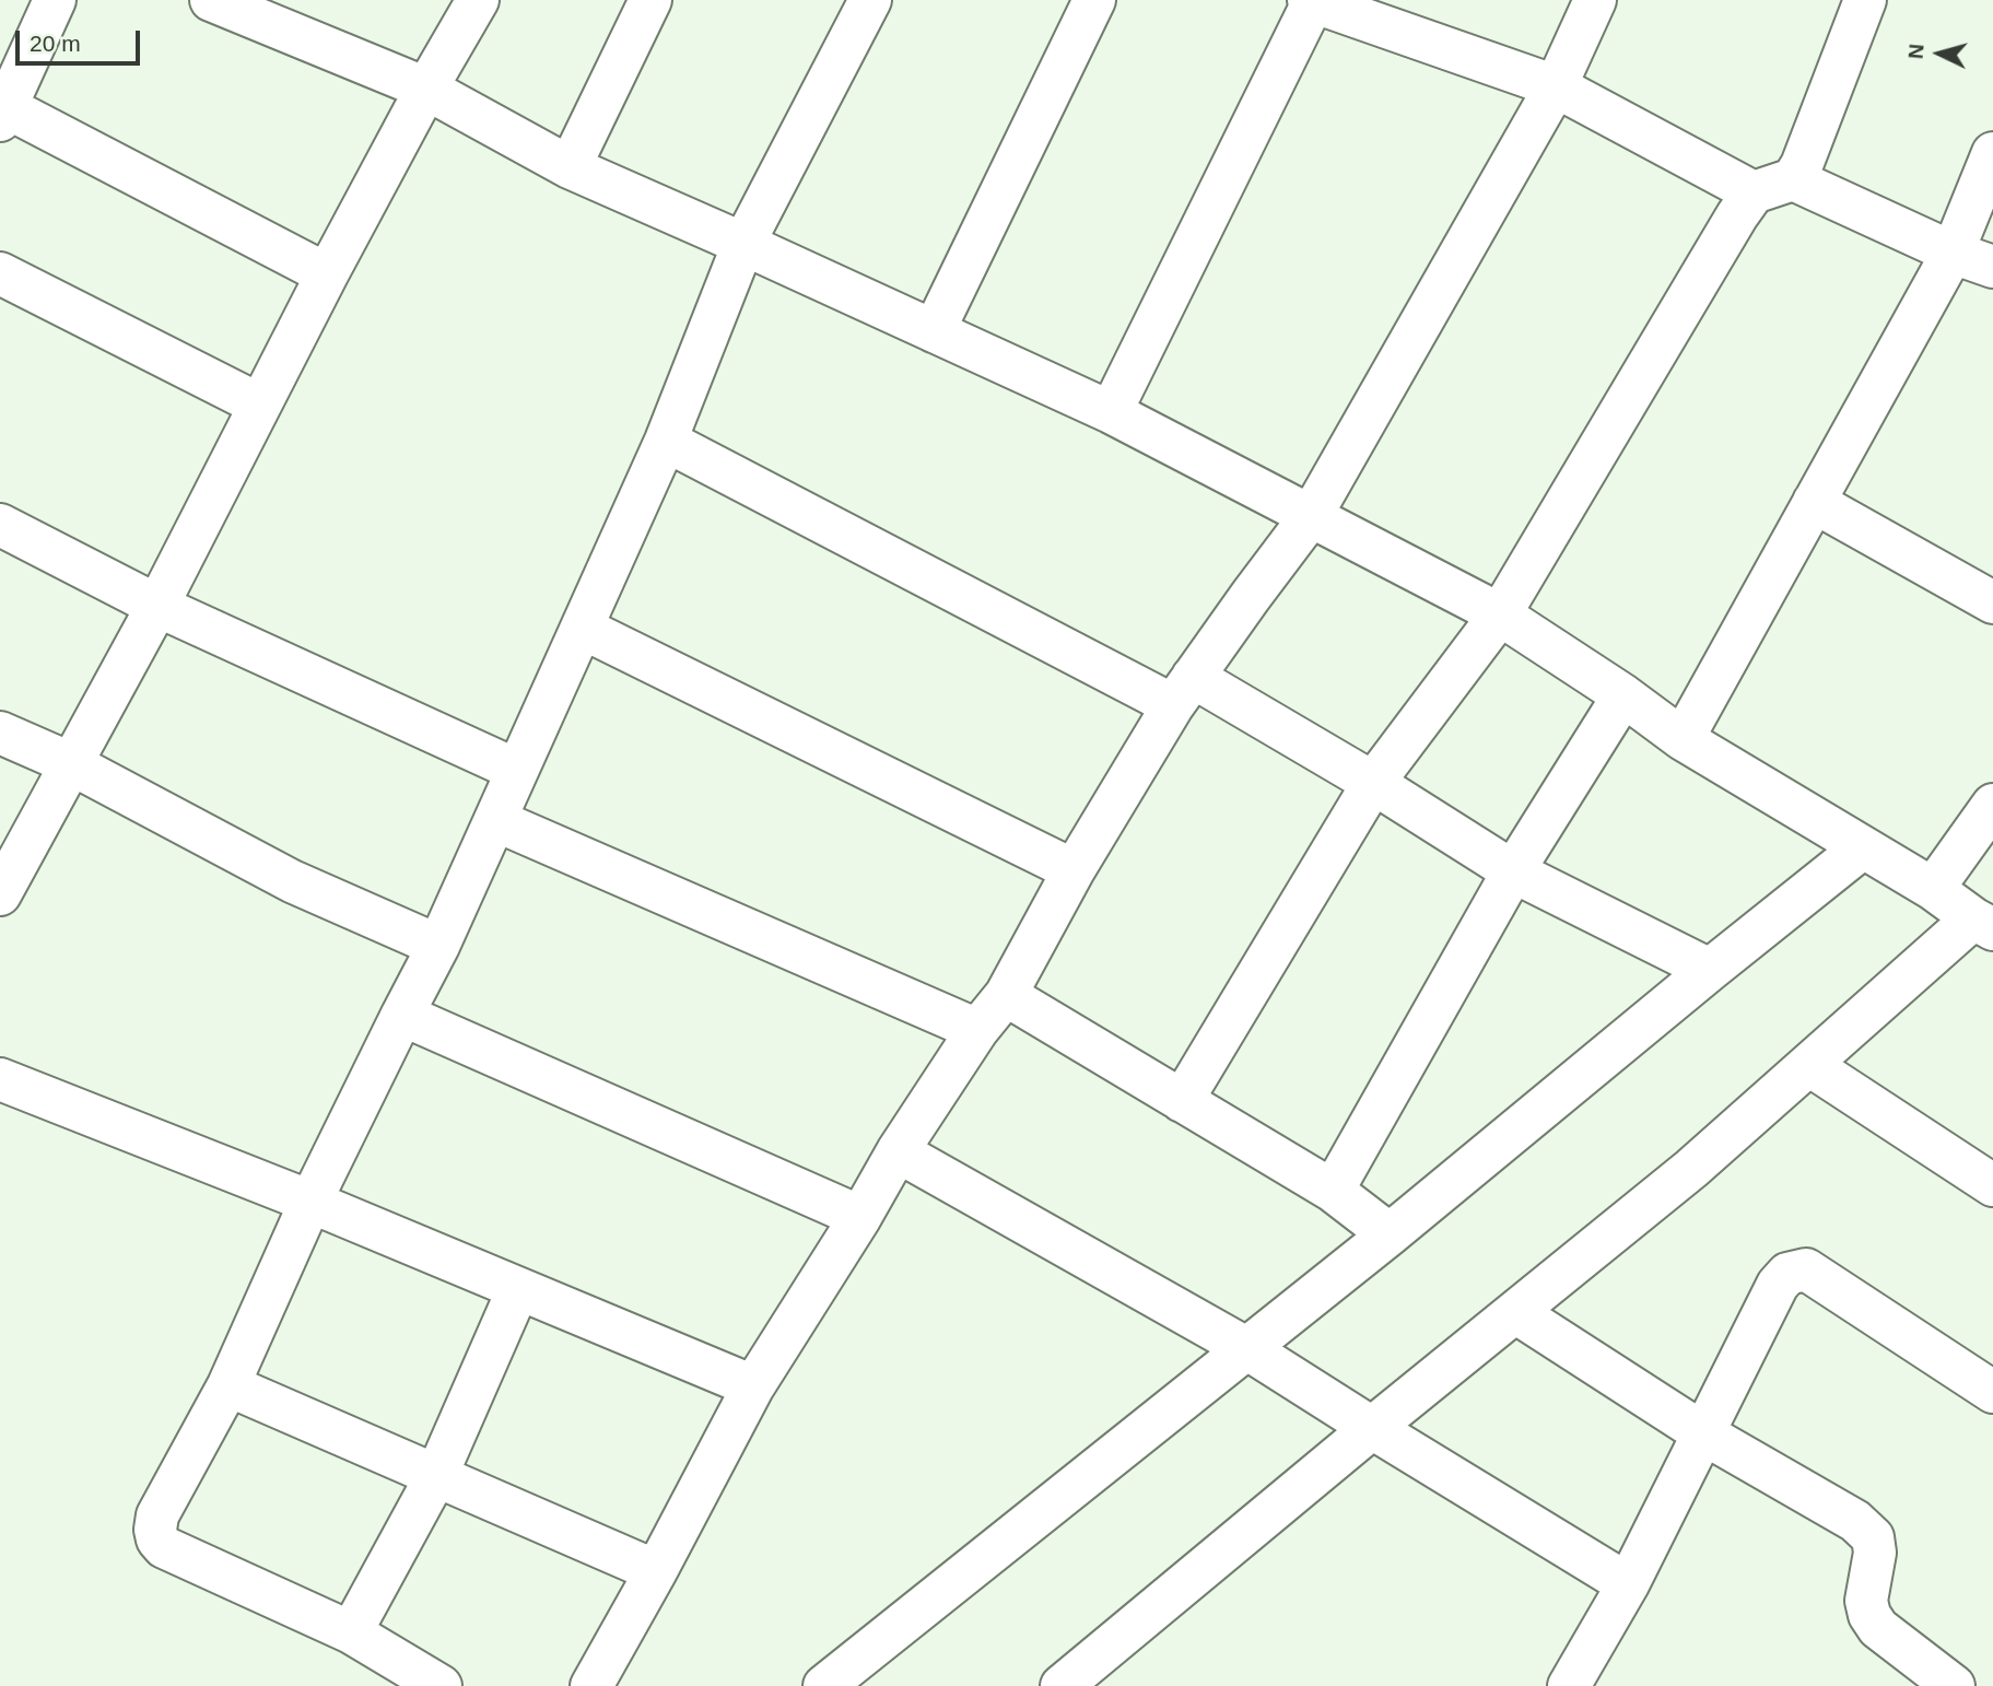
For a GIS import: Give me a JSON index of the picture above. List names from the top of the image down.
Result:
{
  "scale_bar": "20 m",
  "north": "left"
}
